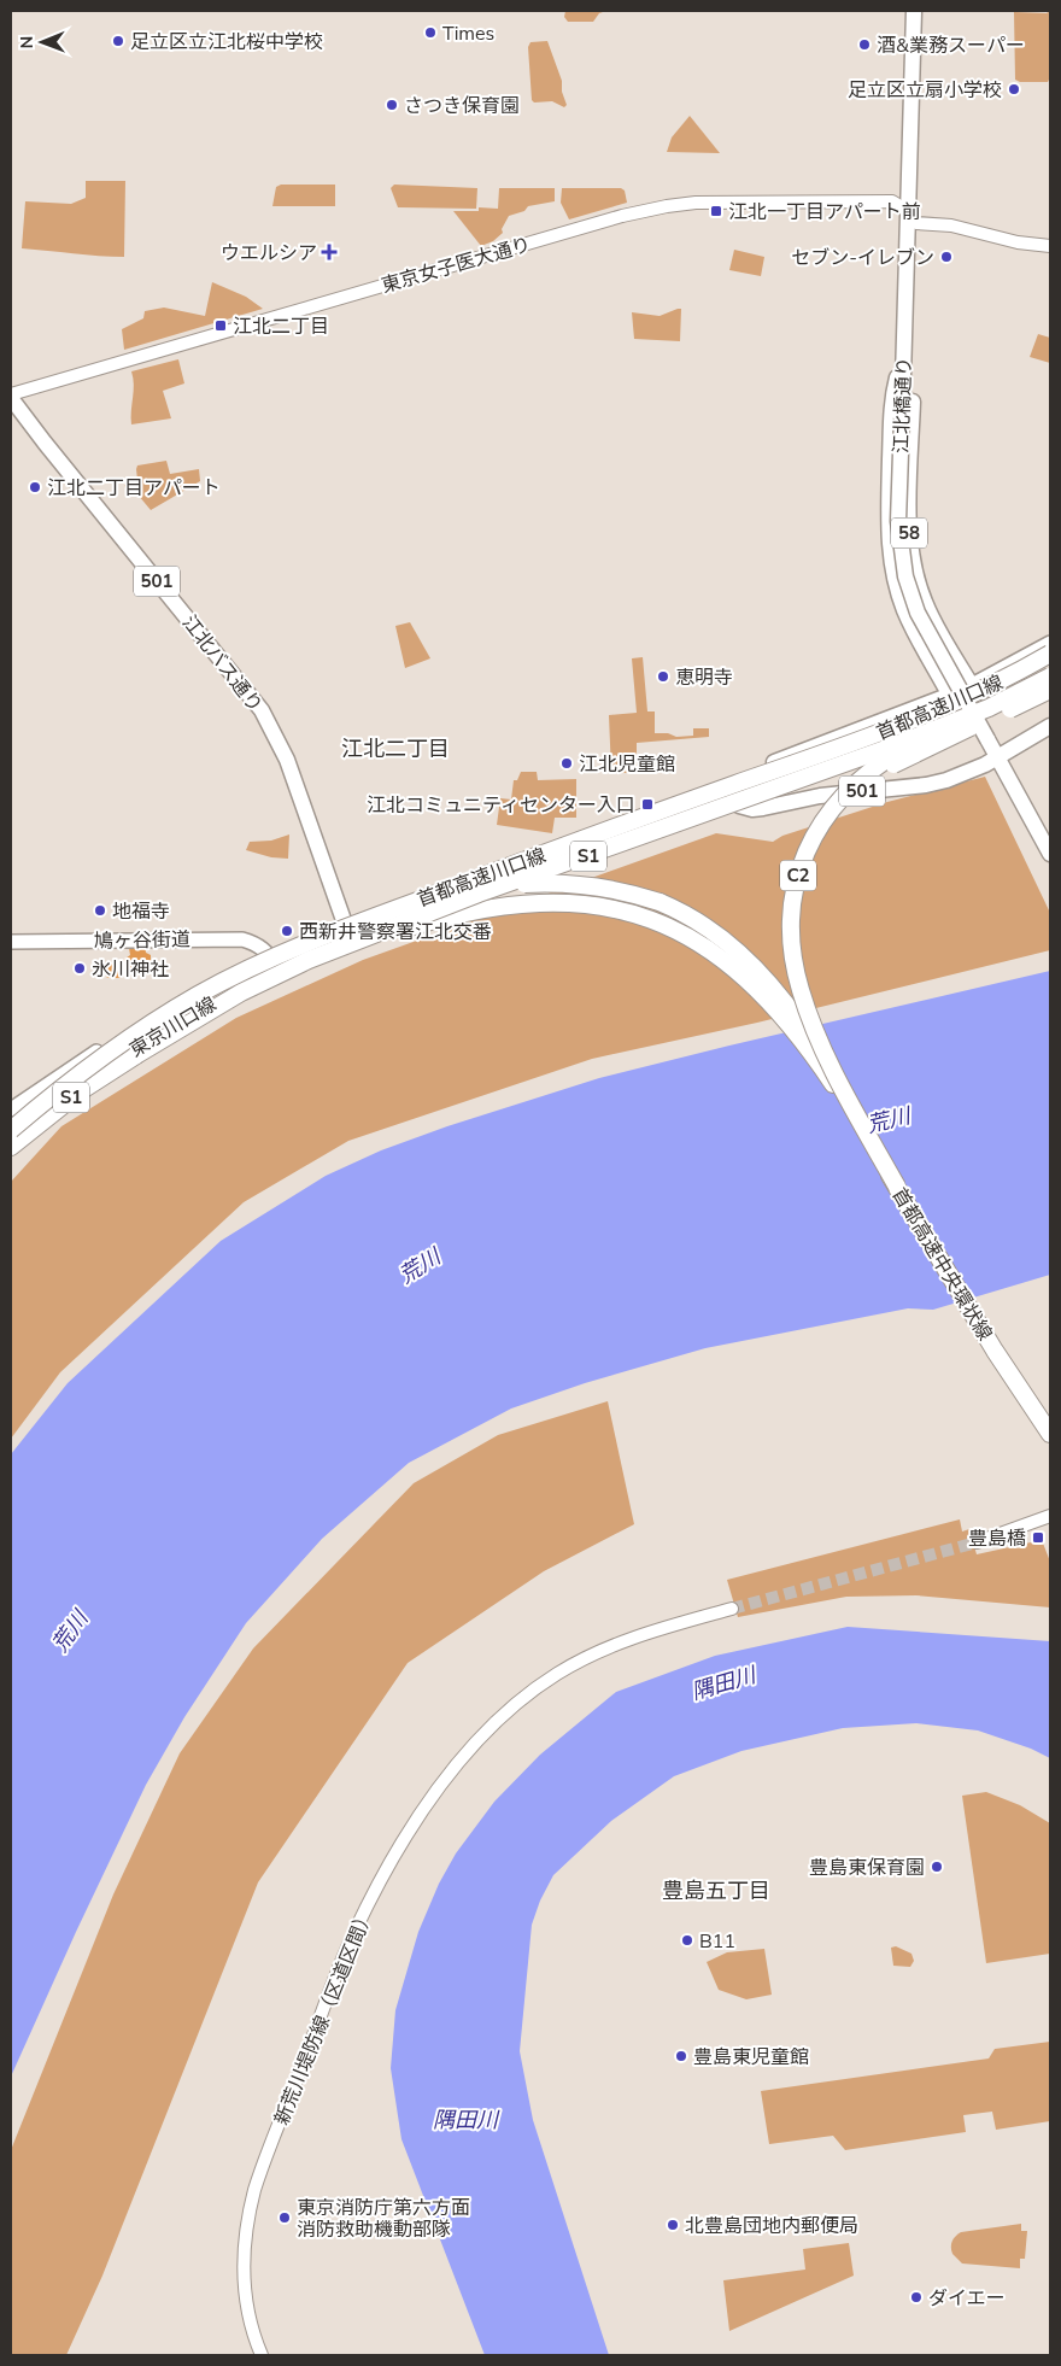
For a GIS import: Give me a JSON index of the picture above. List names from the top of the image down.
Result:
{
  "streets": {
    "highway": [
      "首都高速川口線",
      "S1",
      "C2",
      "首都高速中央環状線"
    ],
    "main road": [
      "江北橋通り",
      "58",
      "501",
      "江北バス通り",
      "鳩ヶ谷街道",
      "東京川口線"
    ],
    "street": ["東京女子医大通り", "新荒川堤防線（区道区間）"]
  },
  "crossings": [
    ["東京女子医大通り", "江北橋通り"],
    ["江北橋通り", "58"],
    ["江北橋通り", "501"],
    ["江北バス通り", "東京川口線"],
    ["首都高速川口線", "首都高速中央環状線"],
    ["鳩ヶ谷街道", "東京川口線"]
  ],
  "districts": ["江北二丁目", "豊島五丁目"],
  "water": ["荒川", "隅田川"],
  "places": {
    "other": [
      "Times",
      "足立区立江北桜中学校",
      "酒&業務スーパー",
      "足立区立扇小学校",
      "さつき保育園",
      "セブン-イレブン",
      "江北二丁目アパート",
      "恵明寺",
      "江北児童館",
      "地福寺",
      "西新井警察署江北交番",
      "氷川神社",
      "豊島東保育園",
      "B11",
      "豊島東児童館",
      "東京消防庁第六方面 消防救助機動部隊",
      "北豊島団地内郵便局",
      "ダイエー"
    ],
    "transit": [
      "江北一丁目アパート前",
      "江北二丁目",
      "江北コミュニティセンター入口",
      "豊島橋"
    ],
    "health": ["ウエルシア"]
  },
  "north": "left"
}
